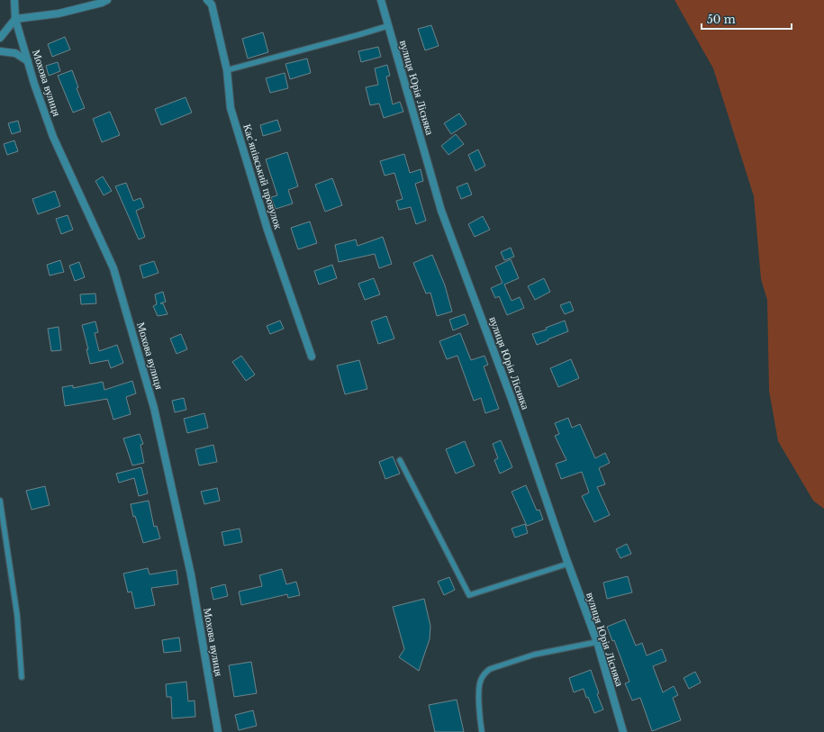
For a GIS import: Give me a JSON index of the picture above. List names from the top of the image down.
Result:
{
  "streets": {
    "street": ["Мохова вулиця", "вулиця Юрія Лісняка", "Касʼянівський провулок"]
  },
  "scale_bar": "50 m"
}
